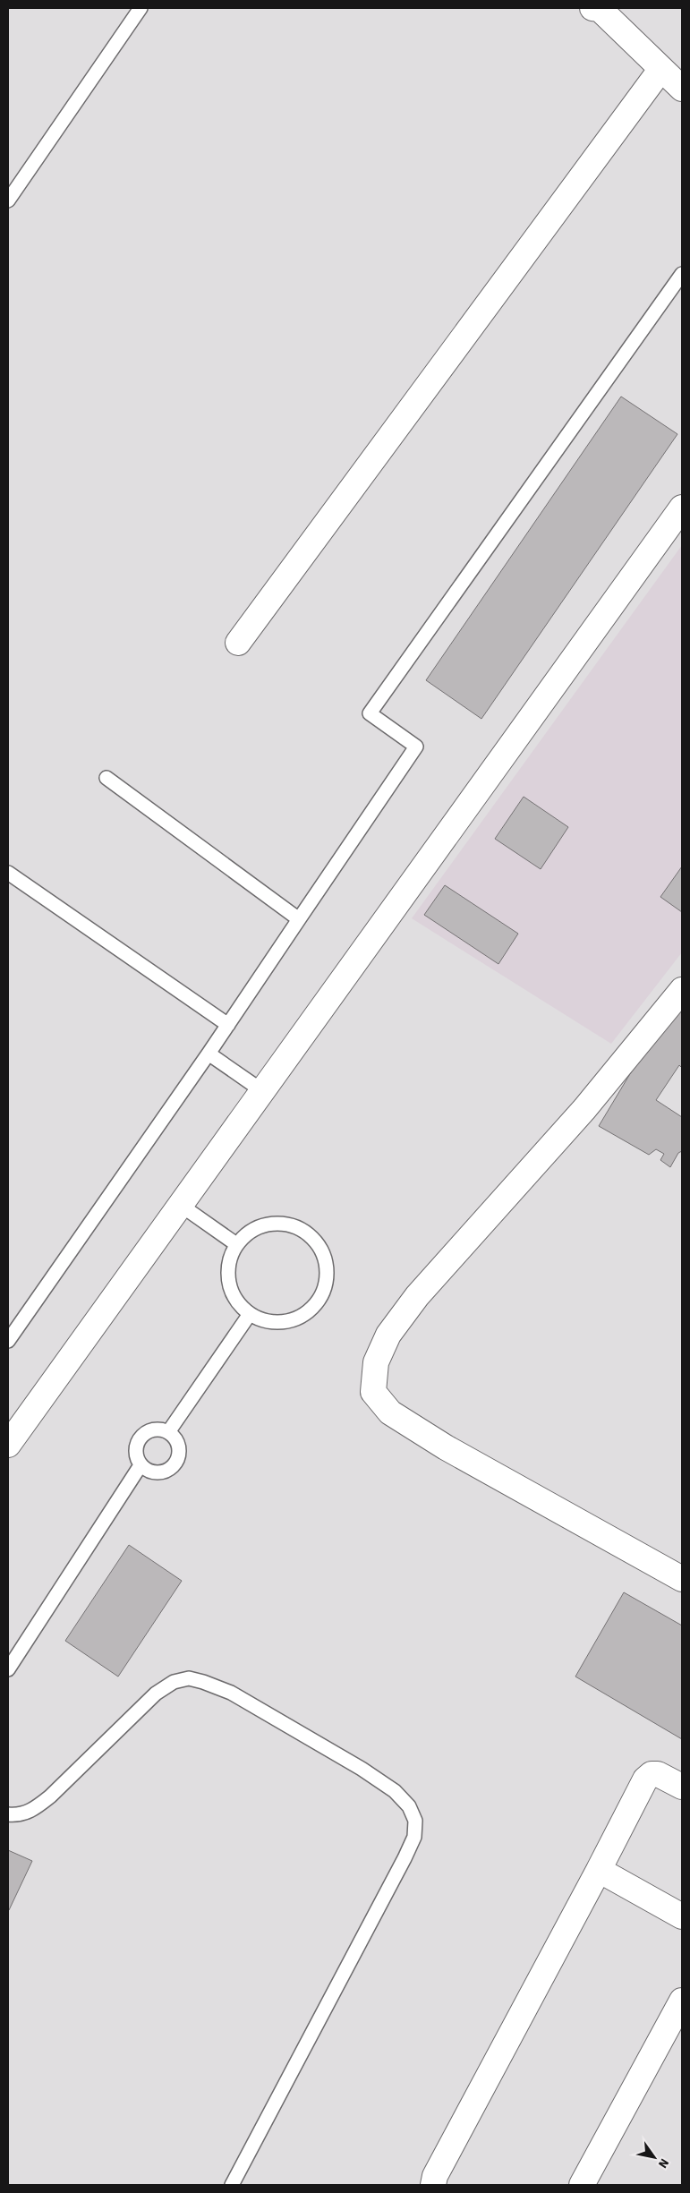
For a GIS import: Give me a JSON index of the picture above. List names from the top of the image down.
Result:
{
  "north": "bottom right"
}
